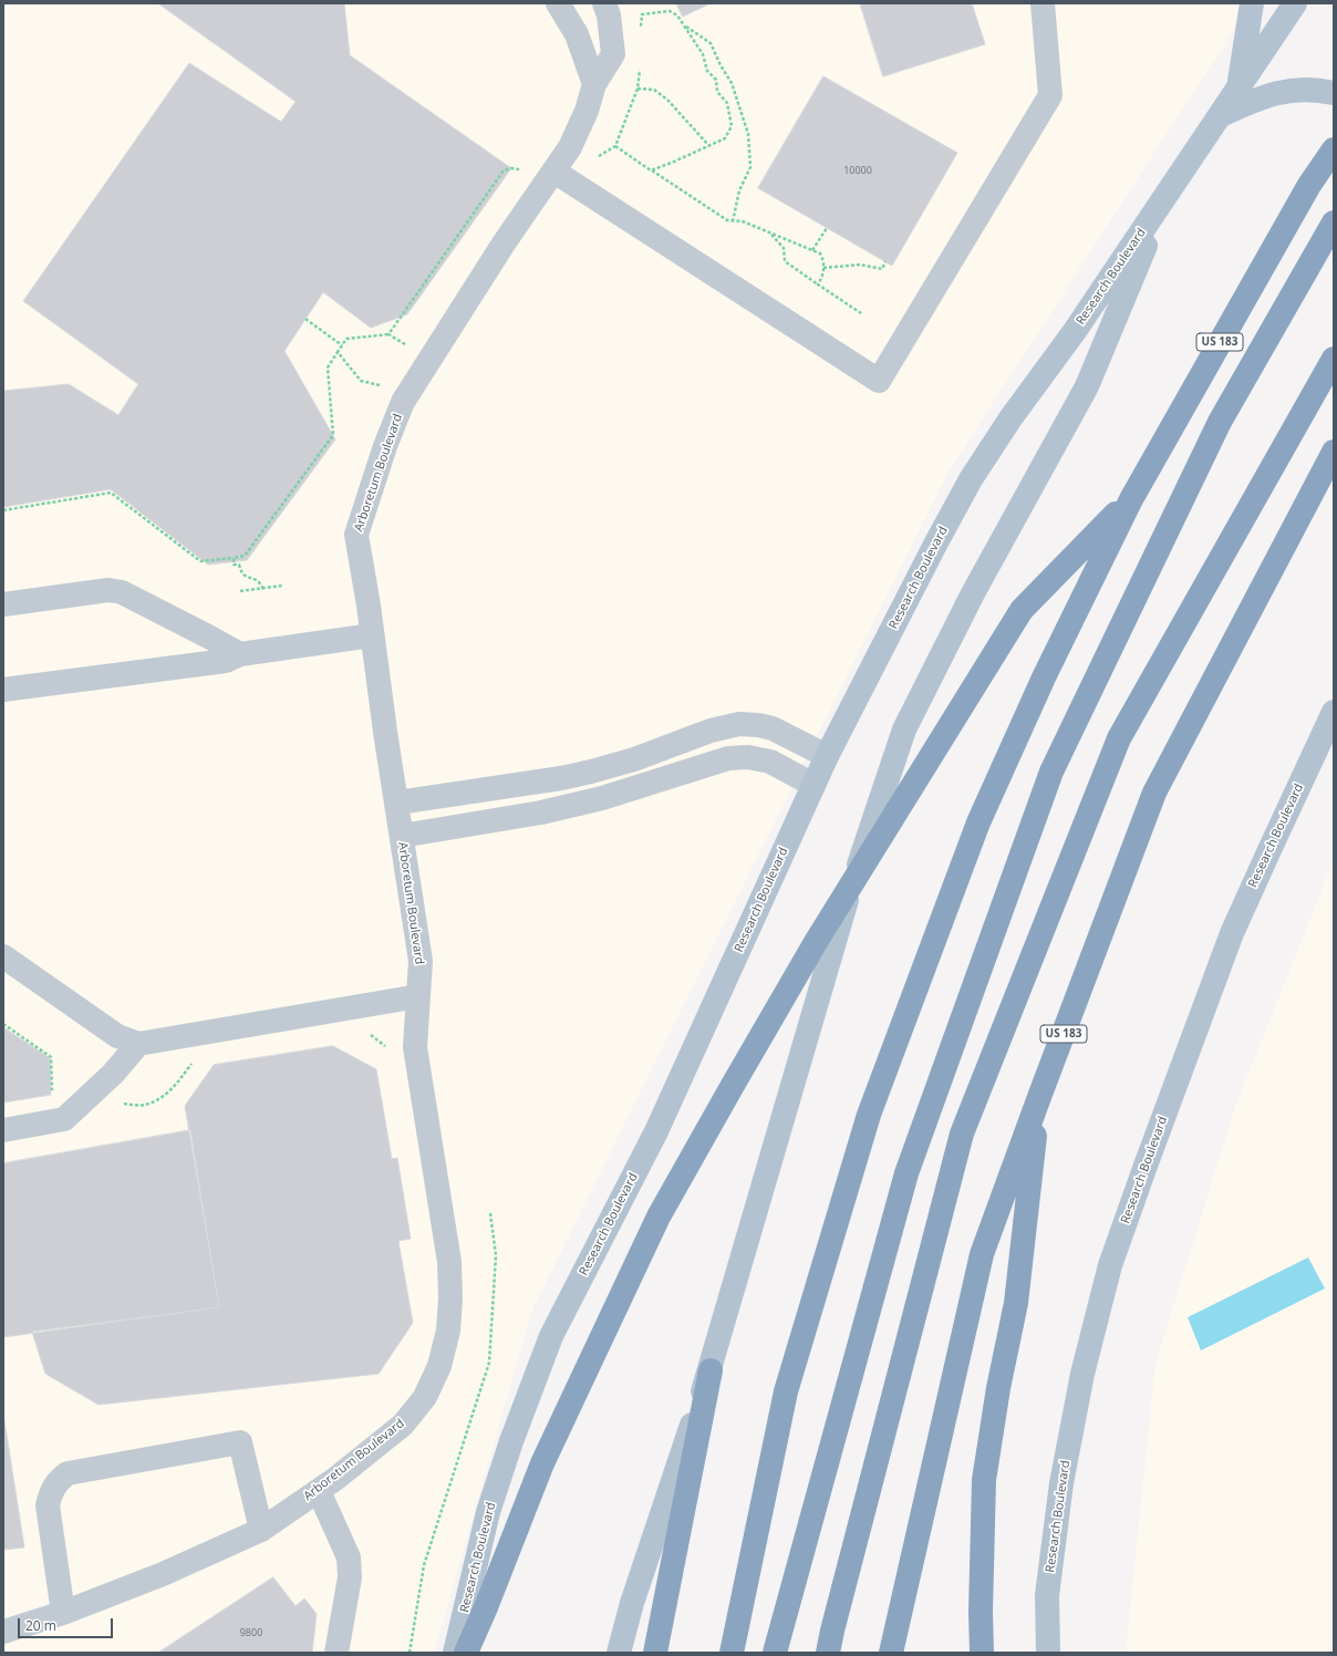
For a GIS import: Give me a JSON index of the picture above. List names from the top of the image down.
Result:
{
  "streets": {
    "highway": ["US 183"],
    "main road": ["Research Boulevard"],
    "street": ["Arboretum Boulevard"]
  },
  "house_numbers": ["10000", "9800"],
  "scale_bar": "20 m"
}
